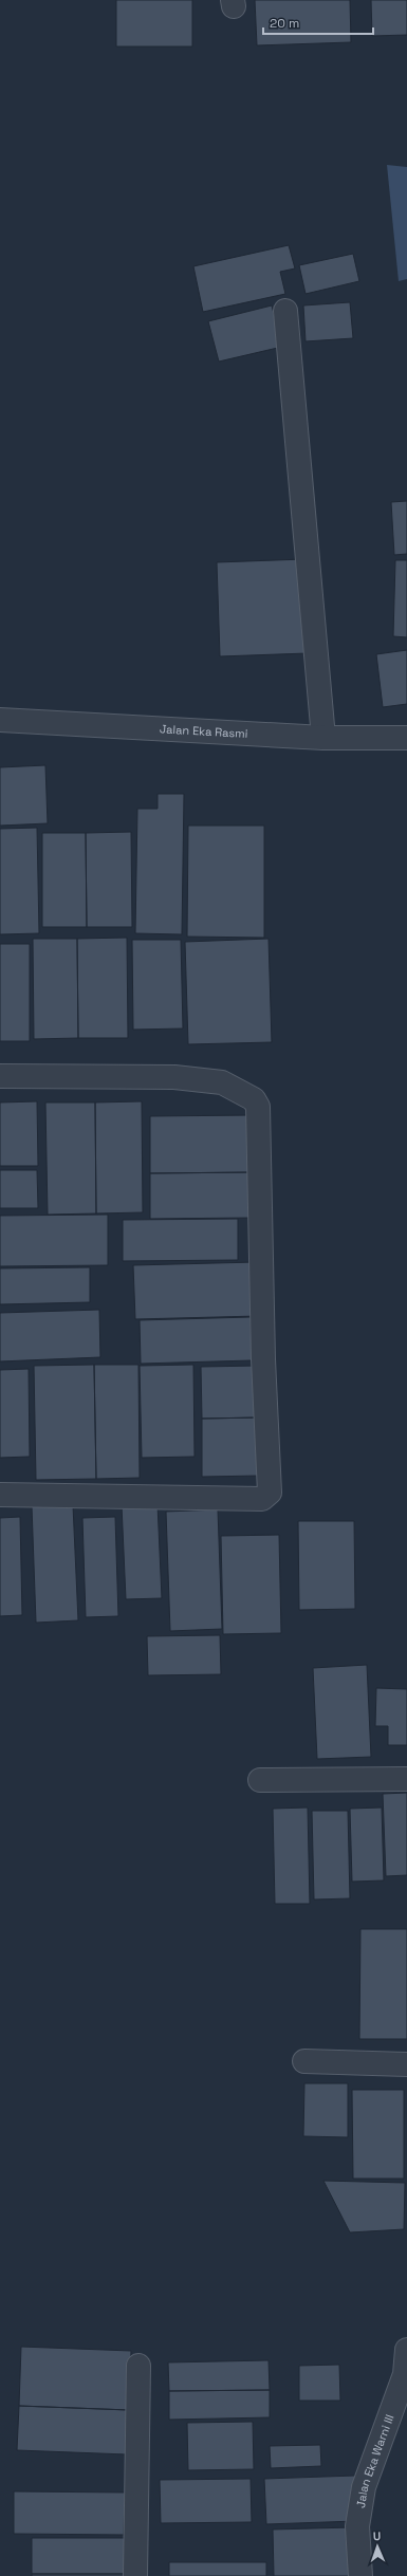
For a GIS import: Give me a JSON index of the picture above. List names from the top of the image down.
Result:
{
  "streets": {
    "street": ["Jalan Eka Rasmi", "Jalan Eka Warni III"]
  },
  "scale_bar": "20 m",
  "north": "top"
}
